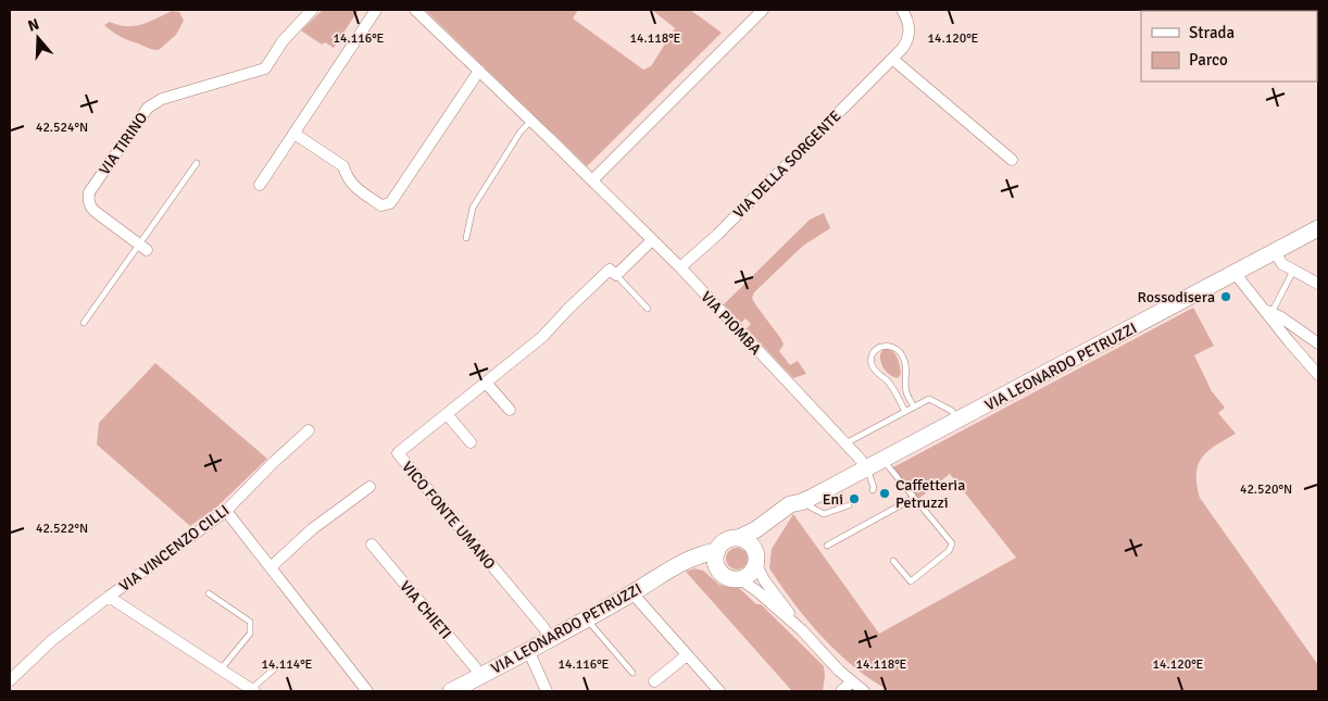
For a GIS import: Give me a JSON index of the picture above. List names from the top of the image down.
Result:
{
  "streets": {
    "main road": ["VIA LEONARDO PETRUZZI"],
    "street": [
      "VIA TIRINO",
      "VIA DELLA SORGENTE",
      "VIA PIOMBA",
      "VICO FONTE UMANO",
      "VIA VINCENZO CILLI",
      "VIA CHIETI"
    ]
  },
  "crossings": [
    ["VIA DELLA SORGENTE", "VIA PIOMBA"],
    ["VIA PIOMBA", "VIA LEONARDO PETRUZZI"],
    ["VIA PIOMBA", "VICO FONTE UMANO"],
    ["VIA LEONARDO PETRUZZI", "VICO FONTE UMANO"],
    ["VIA LEONARDO PETRUZZI", "VIA CHIETI"]
  ],
  "places": ["Rossodisera", "Caffetteria Petruzzi", "Eni"],
  "legend": ["Strada", "Parco"],
  "north": "top",
  "coordinates": [
    "14.116°E",
    "14.118°E",
    "14.120°E",
    "42.524°N",
    "42.520°N",
    "42.522°N",
    "14.114°E"
  ]
}
